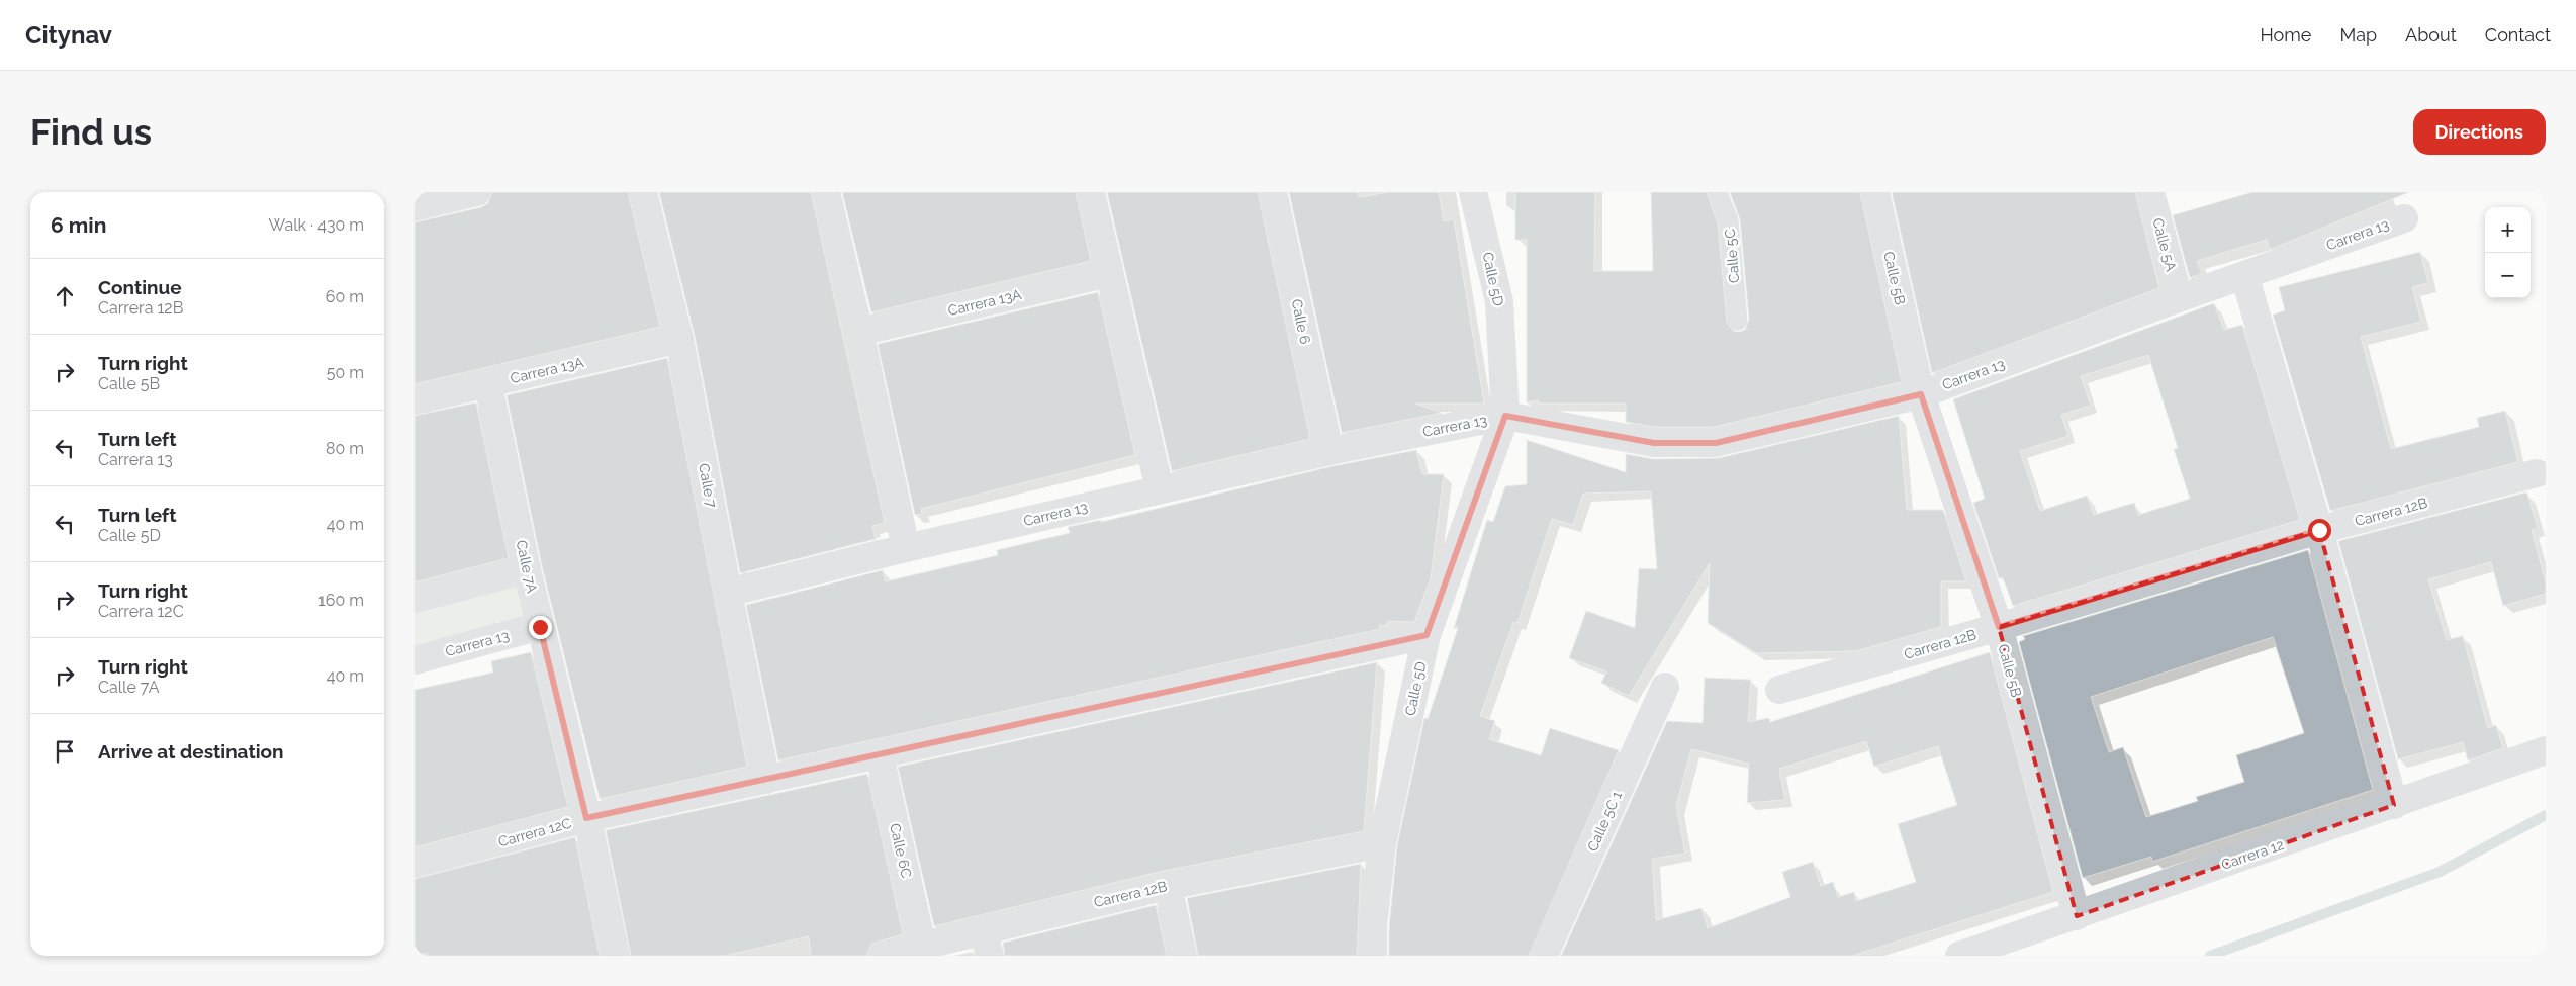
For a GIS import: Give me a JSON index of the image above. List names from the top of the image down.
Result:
{
  "streets": {
    "street": [
      "Carrera 13",
      "Calle 5A",
      "Calle 5B",
      "Calle 5D",
      "Carrera 13A",
      "Calle 6",
      "Calle 7",
      "Carrera 12B",
      "Calle 7A",
      "Calle 5C 1",
      "Carrera 12C",
      "Calle 6C",
      "Carrera 12"
    ],
    "lane": ["Calle 5C"]
  },
  "crossings": [
    ["Carrera 13", "Calle 5A"],
    ["Carrera 13", "Calle 5B"],
    ["Carrera 13", "Calle 5D"],
    ["Carrera 13", "Calle 6"],
    ["Carrera 13", "Calle 7"],
    ["Carrera 13", "Calle 7A"],
    ["Calle 5B", "Carrera 12B"],
    ["Calle 5B", "Carrera 12"],
    ["Calle 5D", "Carrera 12B"],
    ["Calle 5D", "Carrera 12C"],
    ["Carrera 13A", "Calle 7"],
    ["Carrera 13A", "Calle 7A"],
    ["Calle 7", "Carrera 12C"],
    ["Carrera 12B", "Calle 6C"],
    ["Calle 7A", "Carrera 12C"],
    ["Carrera 12C", "Calle 6C"]
  ],
  "page": {
    "header": "Citynav",
    "nav": [
      "Home",
      "Map",
      "About",
      "Contact"
    ],
    "buttons": "Directions",
    "title": "Find us",
    "heading": ["6 min", "Walk · 430 m"],
    "map_buttons": ["+", "−"],
    "list": [
      ["Continue", "Carrera 12B", "60 m"],
      ["Turn right", "Calle 5B", "50 m"],
      ["Turn left", "Carrera 13", "80 m"],
      ["Turn left", "Calle 5D", "40 m"],
      ["Turn right", "Carrera 12C", "160 m"],
      ["Turn right", "Calle 7A", "40 m"],
      "Arrive at destination"
    ]
  }
}
